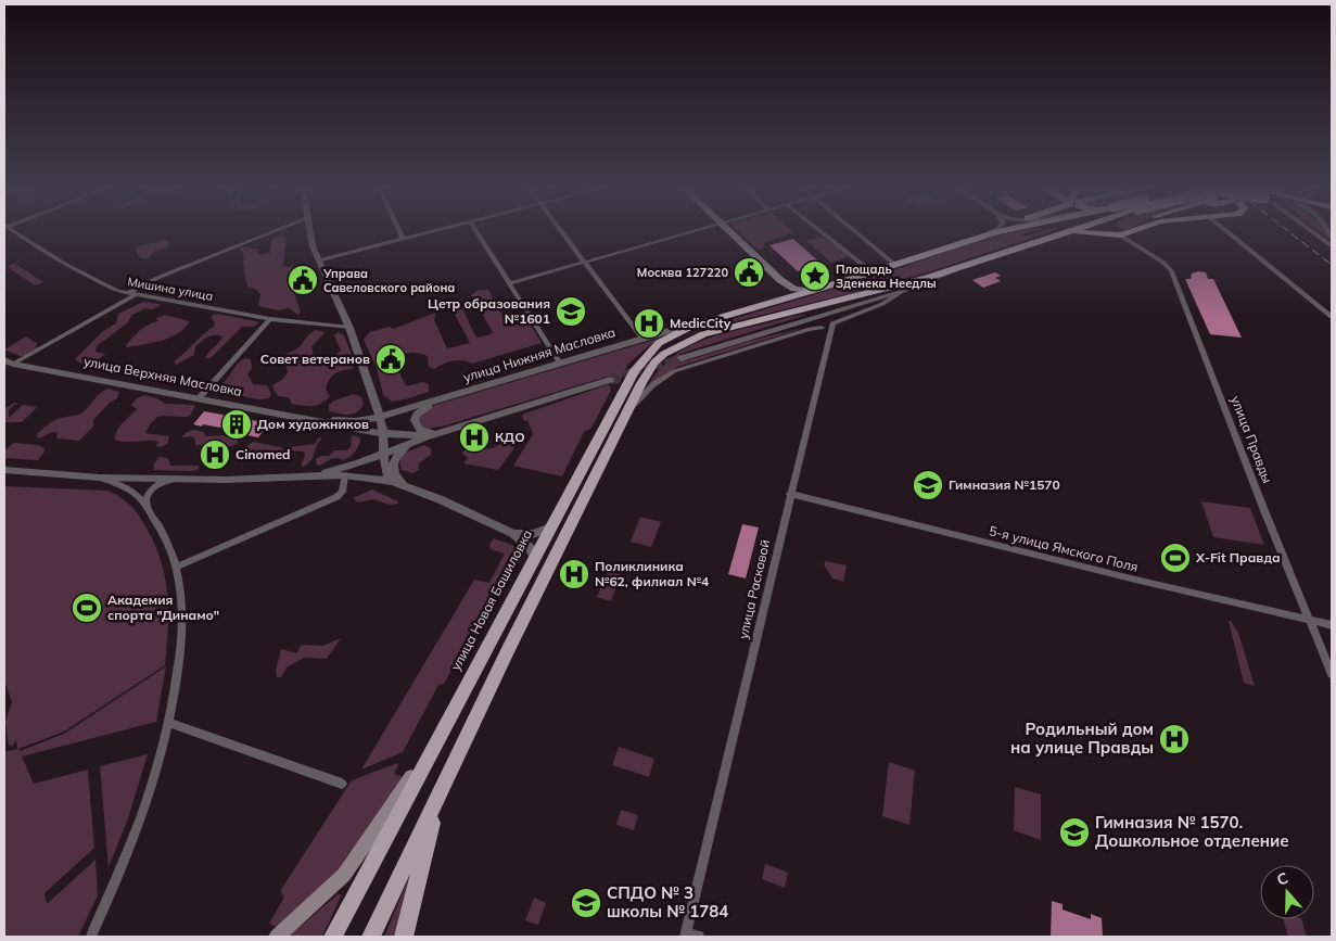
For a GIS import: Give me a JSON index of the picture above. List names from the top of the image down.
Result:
{
  "streets": {
    "main road": ["улица Нижняя Масловка", "улица Новая Башиловка"],
    "street": [
      "Мишина улица",
      "улица Верхняя Масловка",
      "улица Правды",
      "5-я улица Ямского Поля",
      "улица Расковой"
    ]
  },
  "crossings": [
    ["улица Нижняя Масловка", "улица Верхняя Масловка"],
    ["улица Нижняя Масловка", "улица Новая Башиловка"],
    ["улица Правды", "5-я улица Ямского Поля"],
    ["5-я улица Ямского Поля", "улица Расковой"]
  ],
  "places": {
    "public building": ["Москва 127220", "Управа Савеловского района", "Совет ветеранов"],
    "place": ["Площадь Зденека Неедлы"],
    "school or university": [
      "Цетр образования №1601",
      "Гимназия №1570",
      "Гимназия № 1570. Дошкольное отделение",
      "СПДО № 3 школы № 1784"
    ],
    "hospital": [
      "MedicCity",
      "КДО",
      "Cinomed",
      "Поликлиника №62, филиал №4",
      "Родильный дом на улице Правды"
    ],
    "building": ["Дом художников"],
    "sports": ["X-Fit Правда", "Академия спорта \"Динамо\""]
  },
  "north": "top"
}
